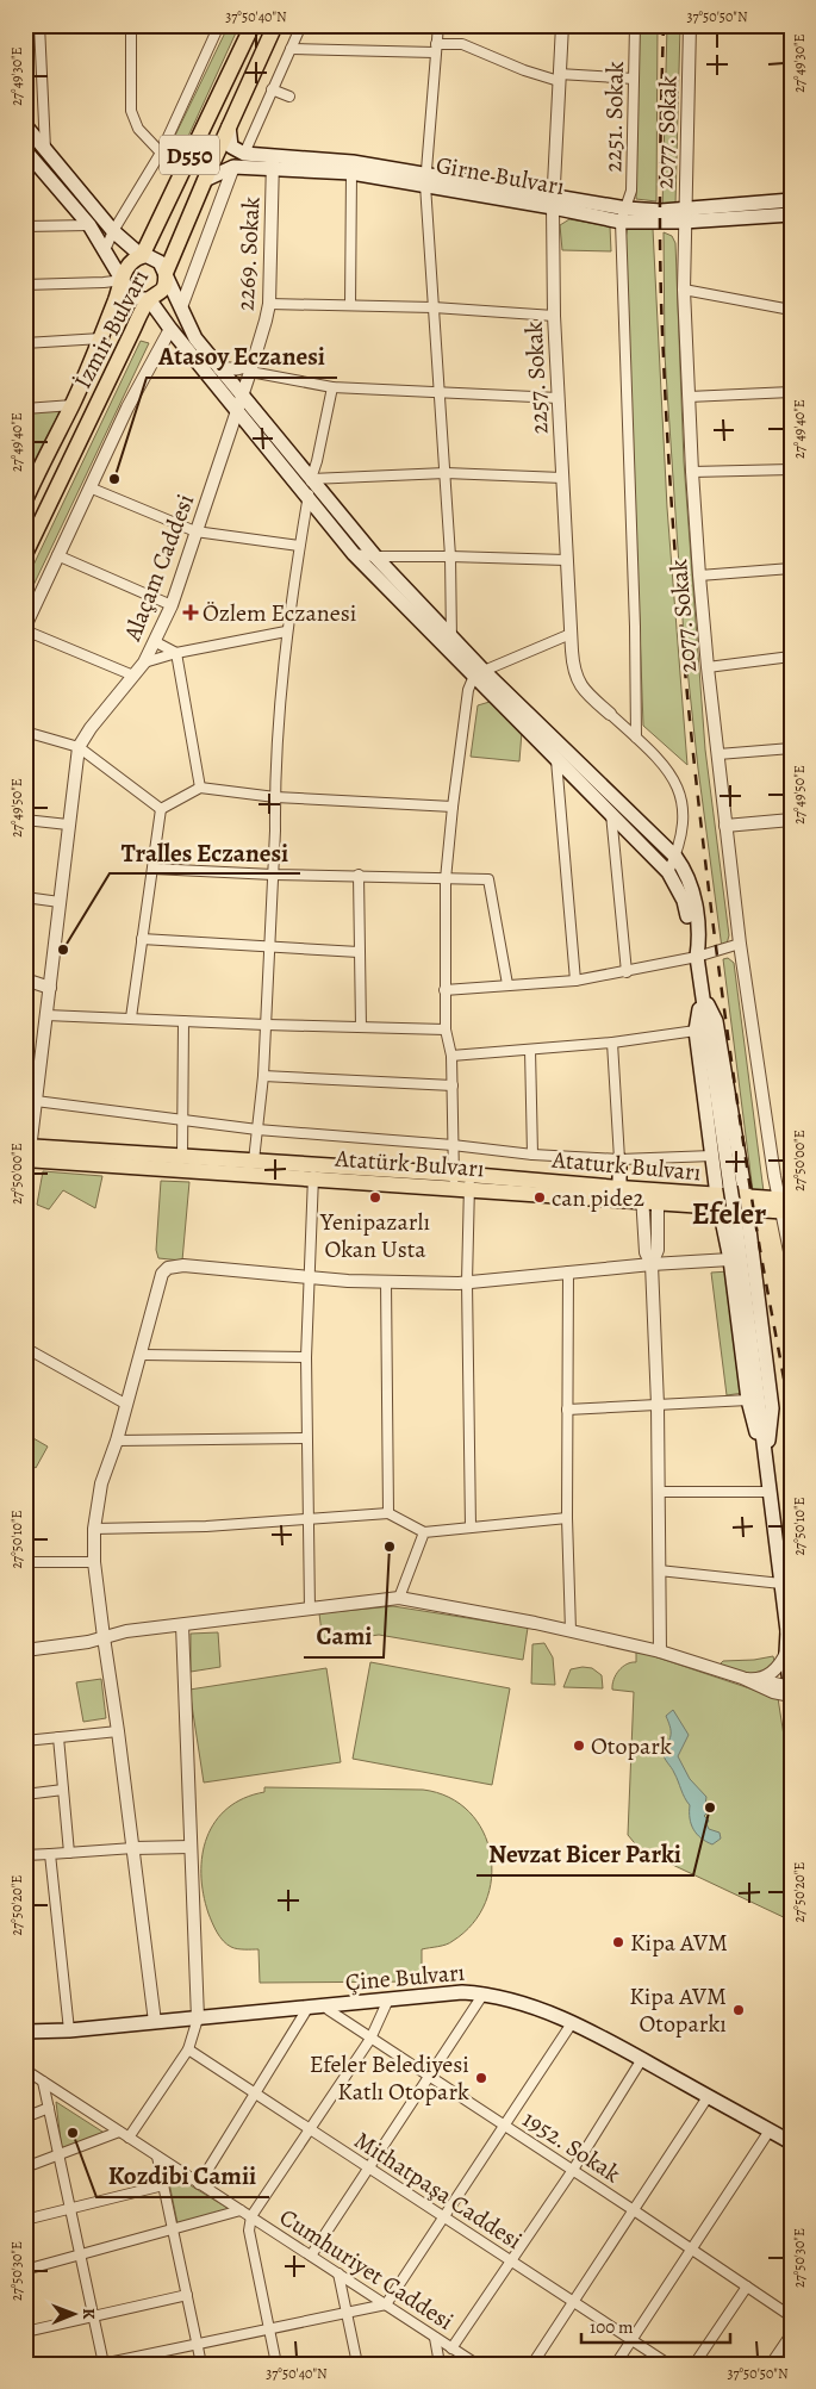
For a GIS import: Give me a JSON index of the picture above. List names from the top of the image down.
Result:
{
  "streets": {
    "main road": [
      "D550",
      "Girne Bulvarı",
      "İzmir Bulvarı",
      "Atatürk Bulvarı",
      "Ataturk Bulvarı",
      "Çine Bulvarı"
    ],
    "street": [
      "2251. Sokak",
      "2077. Sokak",
      "2269. Sokak",
      "2257. Sokak",
      "Alaçam Caddesi",
      "1952. Sokak",
      "Mithatpaşa Caddesi",
      "Cumhuriyet Caddesi"
    ]
  },
  "crossings": [
    ["2251. Sokak", "Girne Bulvarı"],
    ["2077. Sokak", "Girne Bulvarı"],
    ["Girne Bulvarı", "2269. Sokak"],
    ["Girne Bulvarı", "İzmir Bulvarı"],
    ["Girne Bulvarı", "2257. Sokak"],
    ["2269. Sokak", "Alaçam Caddesi"],
    ["Alaçam Caddesi", "Atatürk Bulvarı"],
    ["Atatürk Bulvarı", "Ataturk Bulvarı"],
    ["Çine Bulvarı", "1952. Sokak"]
  ],
  "districts": ["Efeler"],
  "places": {
    "other": [
      "Atasoy Eczanesi",
      "Tralles Eczanesi",
      "Yenipazarlı Okan Usta",
      "can pide2",
      "Cami",
      "Otopark",
      "Nevzat Bicer Parki",
      "Kipa AVM",
      "Kipa AVM Otoparkı",
      "Efeler Belediyesi Katlı Otopark",
      "Kozdibi Camii"
    ],
    "health": ["Özlem Eczanesi"]
  },
  "scale_bar": "100 m",
  "north": "right",
  "coordinates": [
    "37°50'40\"N",
    "37°50'50\"N",
    "27°49'30\"E",
    "27°49'40\"E",
    "27°49'50\"E",
    "27°50'00\"E",
    "27°50'10\"E",
    "27°50'20\"E",
    "27°50'30\"E"
  ]
}
